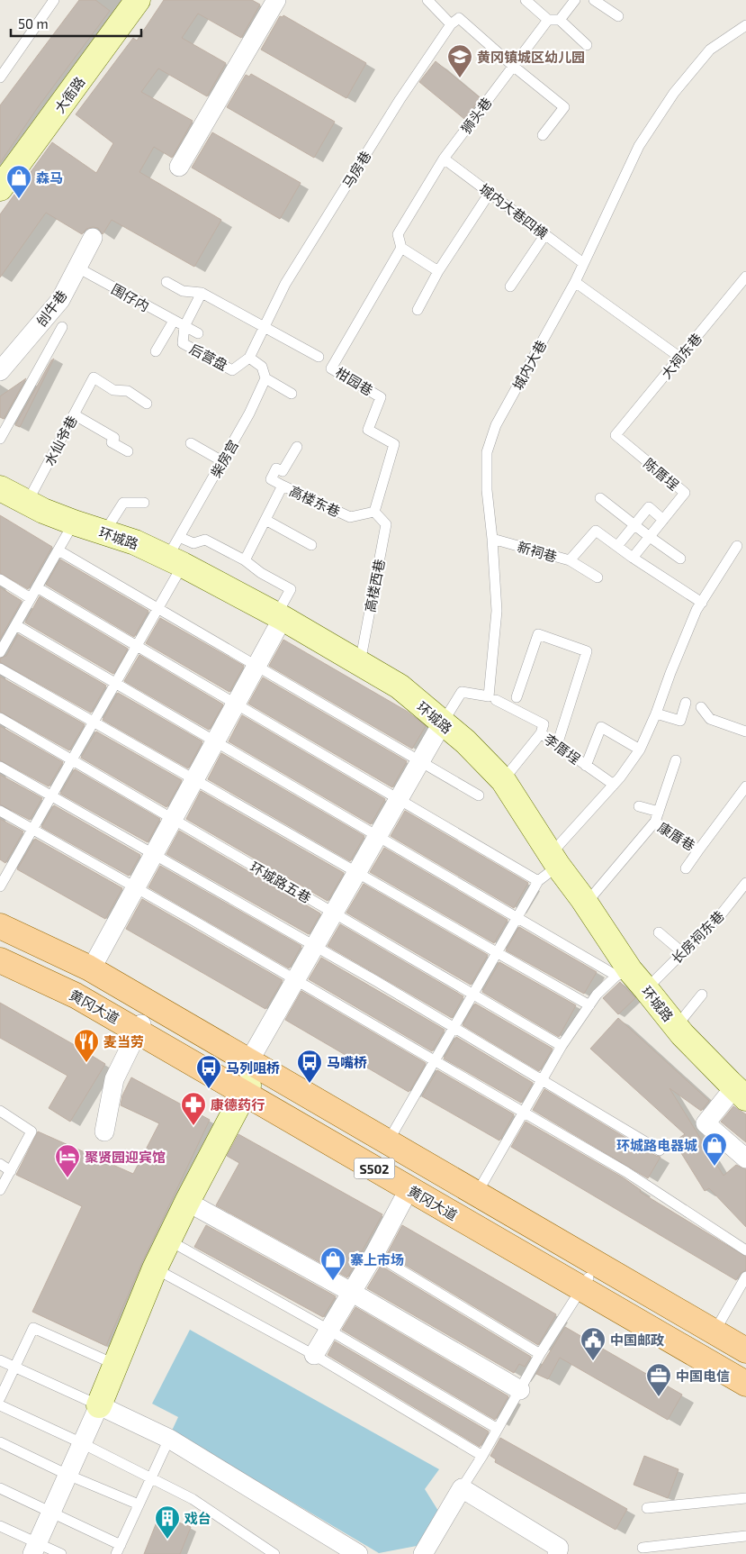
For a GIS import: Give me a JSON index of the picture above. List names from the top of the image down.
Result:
{
  "streets": {
    "main road": [
      "大衙路",
      "环城路",
      "黄冈大道",
      "S502"
    ],
    "street": ["刣牛巷"],
    "lane": [
      "狮头巷",
      "马房巷",
      "城内大巷四横",
      "围仔内",
      "大祠东巷",
      "后营盘",
      "城内大巷",
      "柑园巷",
      "水仙爷巷",
      "柴房宫",
      "陈厝埕",
      "高楼东巷",
      "新祠巷",
      "高楼西巷",
      "李厝埕",
      "康厝巷",
      "环城路五巷",
      "长房祠东巷"
    ]
  },
  "crossings": [
    ["狮头巷", "城内大巷四横"],
    ["狮头巷", "柑园巷"],
    ["马房巷", "后营盘"],
    ["城内大巷四横", "城内大巷"],
    ["围仔内", "刣牛巷"],
    ["围仔内", "后营盘"],
    ["大祠东巷", "陈厝埕"],
    ["后营盘", "柴房宫"],
    ["城内大巷", "环城路"],
    ["城内大巷", "新祠巷"],
    ["柑园巷", "高楼东巷"],
    ["柑园巷", "高楼西巷"],
    ["水仙爷巷", "环城路"],
    ["柴房宫", "环城路"],
    ["高楼东巷", "高楼西巷"],
    ["环城路", "高楼西巷"],
    ["环城路", "康厝巷"],
    ["环城路", "长房祠东巷"]
  ],
  "places": {
    "school or university": ["黄冈镇城区幼儿园"],
    "shop": ["森马", "环城路电器城", "寨上市场"],
    "restaurant": ["麦当劳"],
    "bus stop": ["马嘴桥", "马列咀桥"],
    "pharmacy": ["康德药行"],
    "hotel": ["聚贤园迎宾馆"],
    "public building": ["中国邮政"],
    "office": ["中国电信"],
    "building": ["戏台"]
  },
  "scale_bar": "50 m"
}
